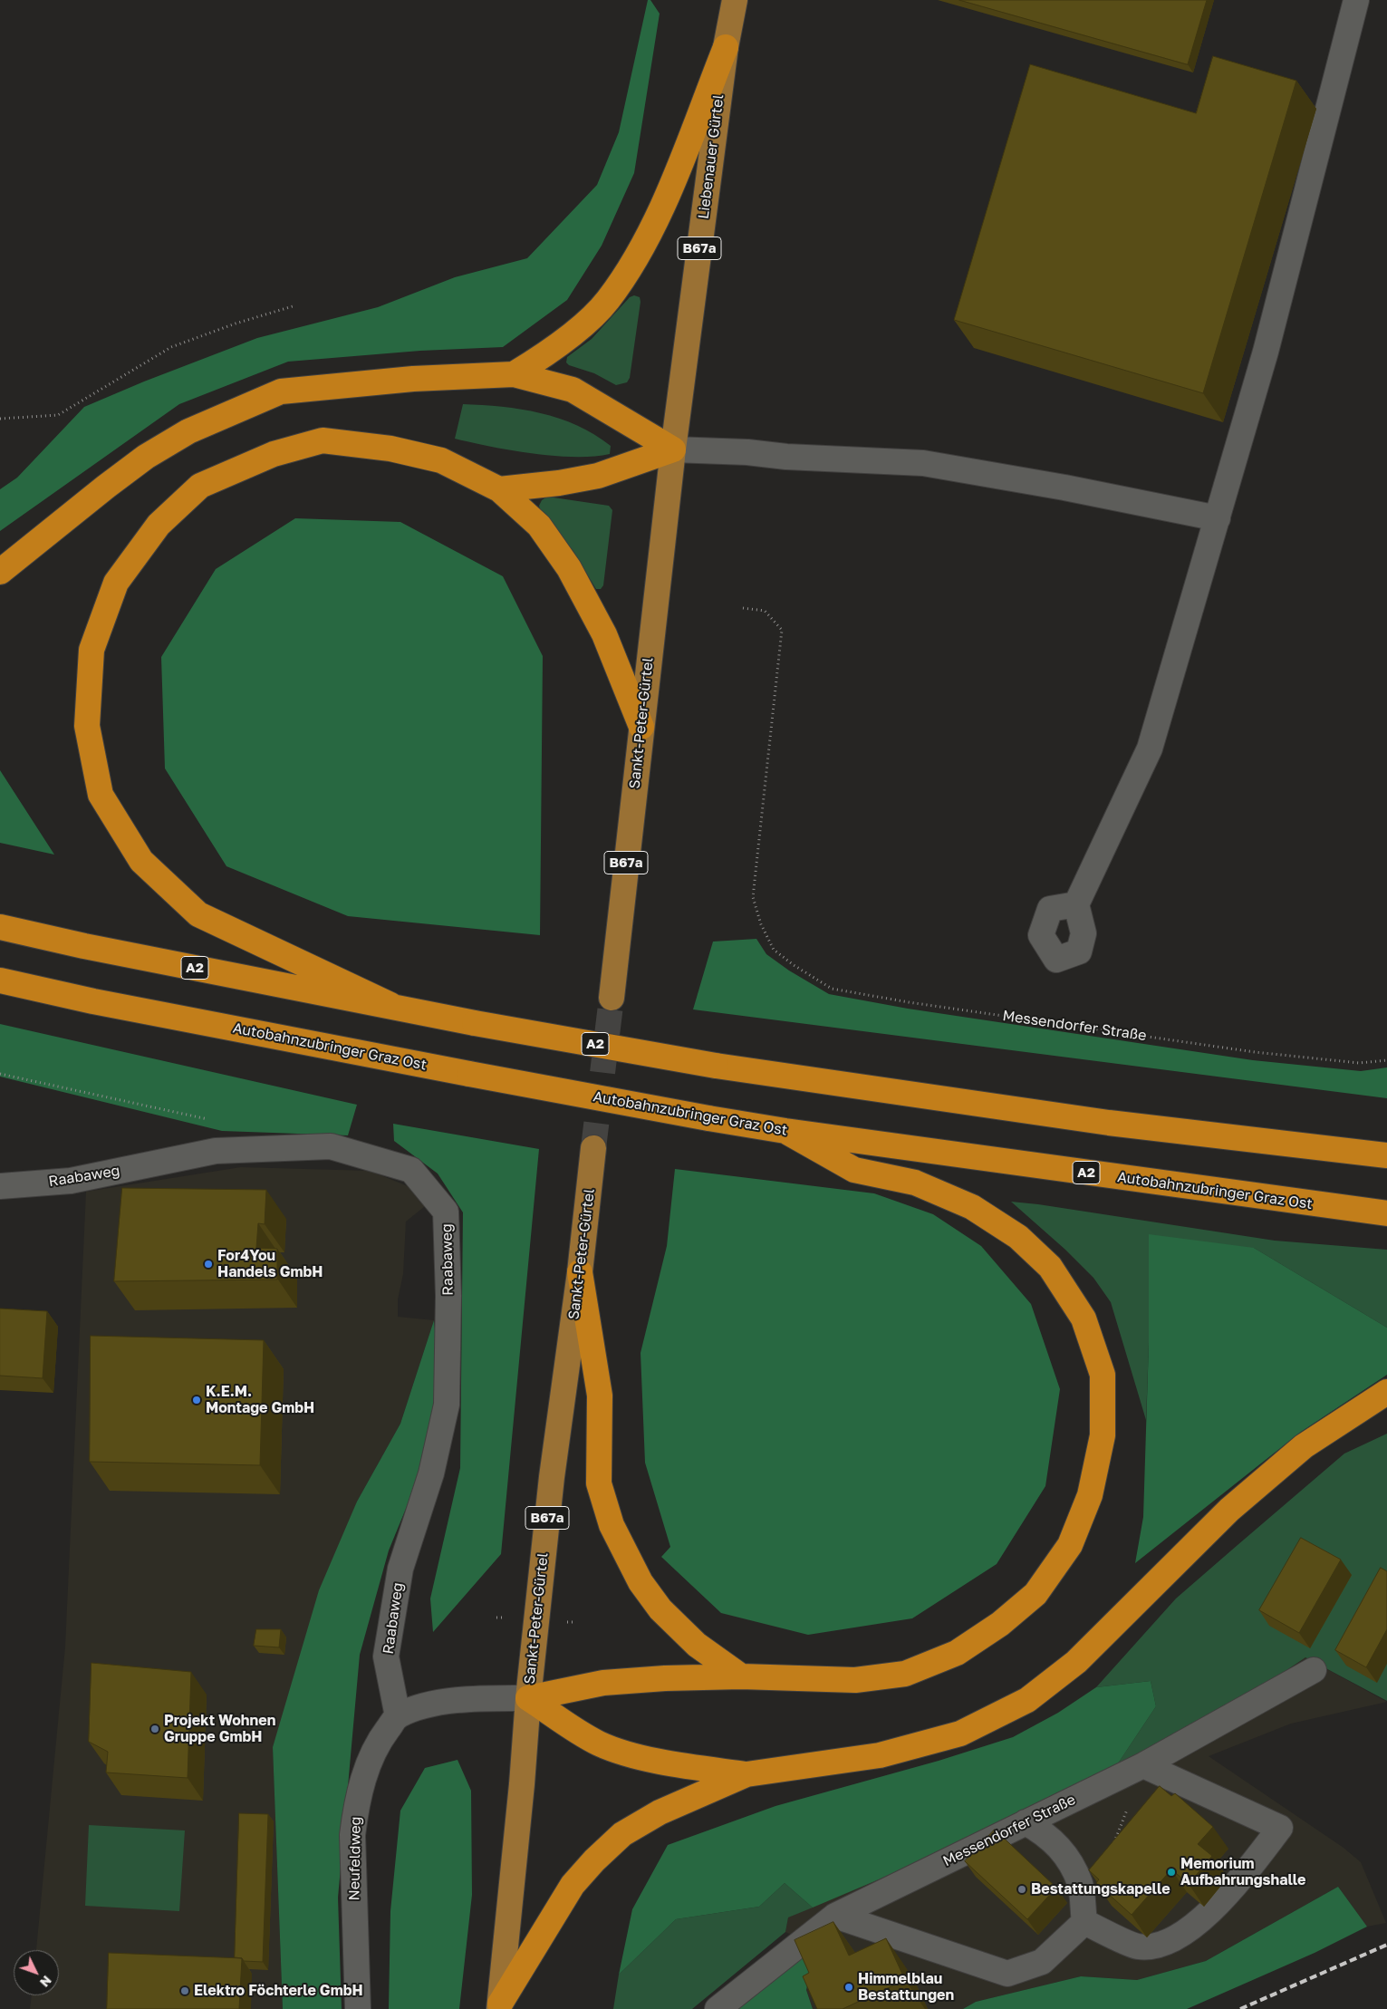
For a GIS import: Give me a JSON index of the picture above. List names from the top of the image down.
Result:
{
  "streets": {
    "highway": ["A2", "Autobahnzubringer Graz Ost"],
    "main road": ["Liebenauer Gürtel", "B67a", "Sankt-Peter-Gürtel"],
    "street": ["Messendorfer Straße", "Raabaweg", "Neufeldweg"]
  },
  "crossings": [
    ["Liebenauer Gürtel", "Sankt-Peter-Gürtel"],
    ["Raabaweg", "Neufeldweg"]
  ],
  "places": [
    "For4You Handels GmbH",
    "K.E.M. Montage GmbH",
    "Projekt Wohnen Gruppe GmbH",
    "Memorium Aufbahrungshalle",
    "Bestattungskapelle",
    "Himmelblau Bestattungen",
    "Elektro Föchterle GmbH"
  ],
  "north": "bottom right"
}
